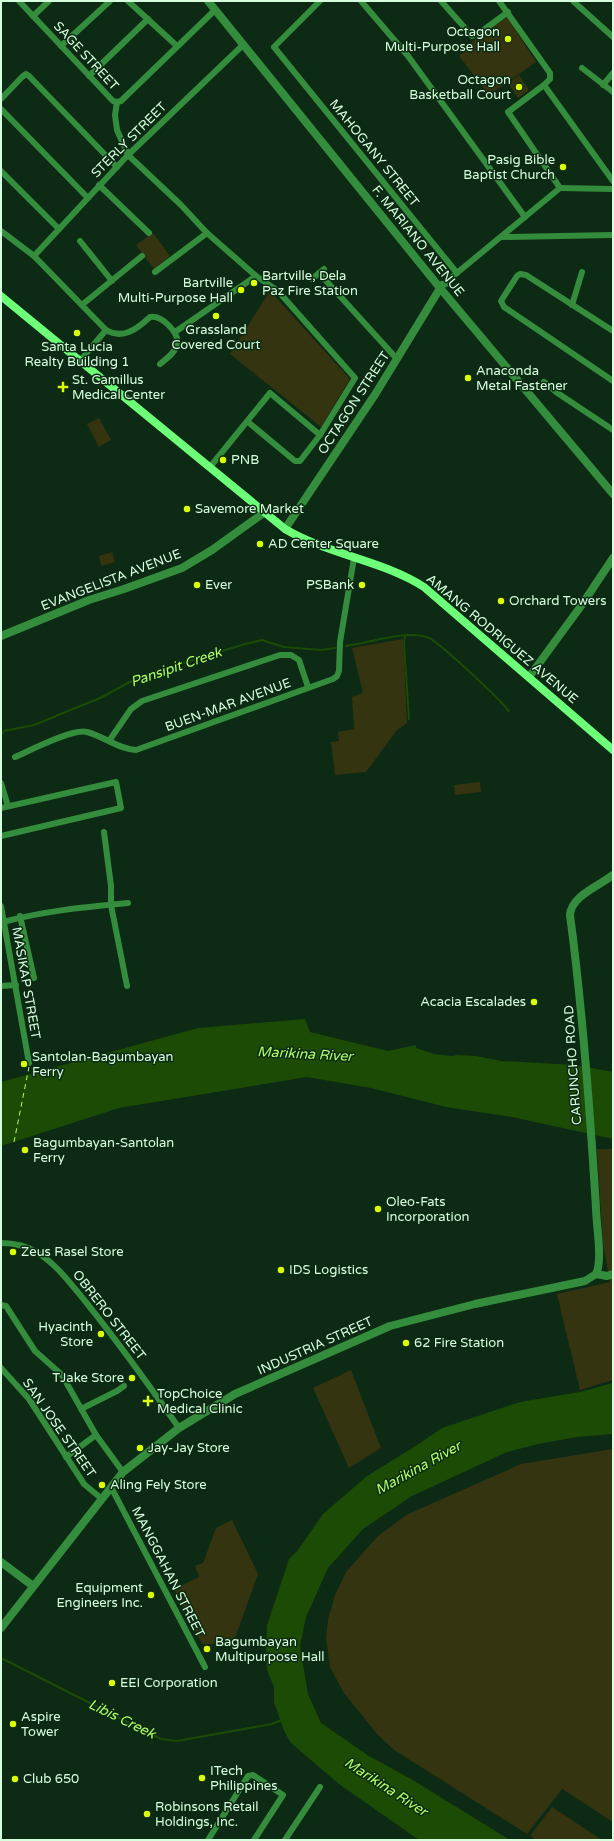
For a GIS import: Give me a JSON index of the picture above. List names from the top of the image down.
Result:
{
  "streets": {
    "main road": ["AMANG RODRIGUEZ AVENUE"],
    "street": [
      "SAGE STREET",
      "STERLY STREET",
      "MAHOGANY STREET",
      "F. MARIANO AVENUE",
      "OCTAGON STREET",
      "EVANGELISTA AVENUE",
      "BUEN-MAR AVENUE",
      "MASIKAP STREET",
      "CARUNCHO ROAD",
      "OBRERO STREET",
      "INDUSTRIA STREET",
      "SAN JOSE STREET",
      "MANGGAHAN STREET"
    ]
  },
  "crossings": [
    ["SAGE STREET", "STERLY STREET"],
    ["STERLY STREET", "F. MARIANO AVENUE"],
    ["F. MARIANO AVENUE", "OCTAGON STREET"],
    ["OCTAGON STREET", "AMANG RODRIGUEZ AVENUE"],
    ["EVANGELISTA AVENUE", "AMANG RODRIGUEZ AVENUE"],
    ["AMANG RODRIGUEZ AVENUE", "BUEN-MAR AVENUE"],
    ["CARUNCHO ROAD", "INDUSTRIA STREET"],
    ["OBRERO STREET", "INDUSTRIA STREET"],
    ["INDUSTRIA STREET", "SAN JOSE STREET"],
    ["INDUSTRIA STREET", "MANGGAHAN STREET"]
  ],
  "water": ["Pansipit Creek", "Marikina River", "Libis Creek"],
  "places": {
    "other": [
      "Octagon Multi-Purpose Hall",
      "Octagon Basketball Court",
      "Pasig Bible Baptist Church",
      "Bartville, Dela Paz Fire Station",
      "Bartville Multi-Purpose Hall",
      "Grassland Covered Court",
      "Santa Lucia Realty Building 1",
      "Anaconda Metal Fastener",
      "PNB",
      "Savemore Market",
      "AD Center Square",
      "Ever",
      "PSBank",
      "Orchard Towers",
      "Acacia Escalades",
      "Santolan-Bagumbayan Ferry",
      "Bagumbayan-Santolan Ferry",
      "Oleo-Fats Incorporation",
      "Zeus Rasel Store",
      "IDS Logistics",
      "Hyacinth Store",
      "62 Fire Station",
      "TJake Store",
      "Jay-Jay Store",
      "Aling Fely Store",
      "Equipment Engineers Inc.",
      "Bagumbayan Multipurpose Hall",
      "EEI Corporation",
      "Aspire Tower",
      "ITech Philippines",
      "Club 650",
      "Robinsons Retail Holdings, Inc."
    ],
    "health": ["St. Camillus Medical Center", "TopChoice Medical Clinic"]
  }
}
